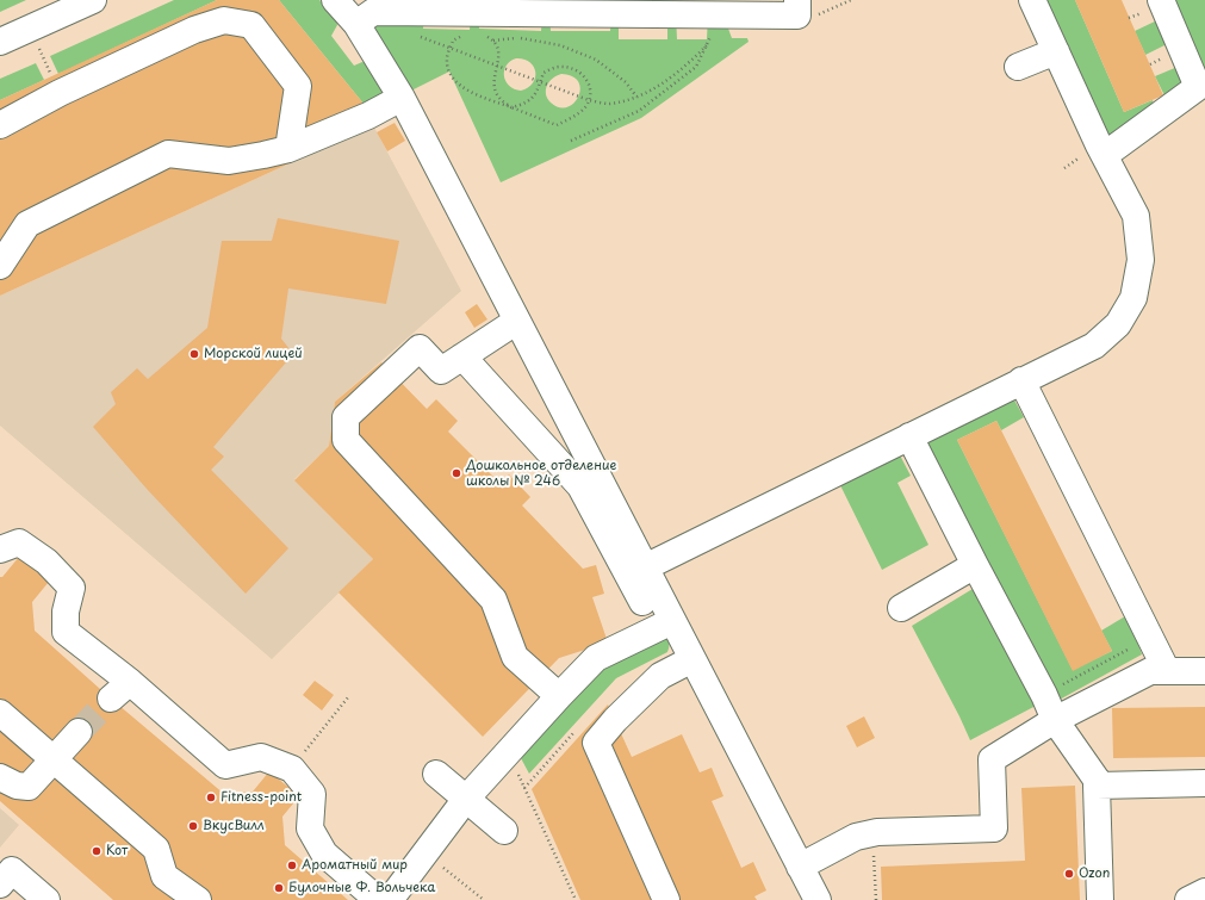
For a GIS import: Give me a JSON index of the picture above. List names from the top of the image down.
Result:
{
  "places": [
    "Морской лицей",
    "Дошкольное отделение школы № 246",
    "Fitness-point",
    "ВкусВилл",
    "Кот",
    "Ароматный мир",
    "Ozon",
    "Булочные Ф. Вольчека"
  ]
}
